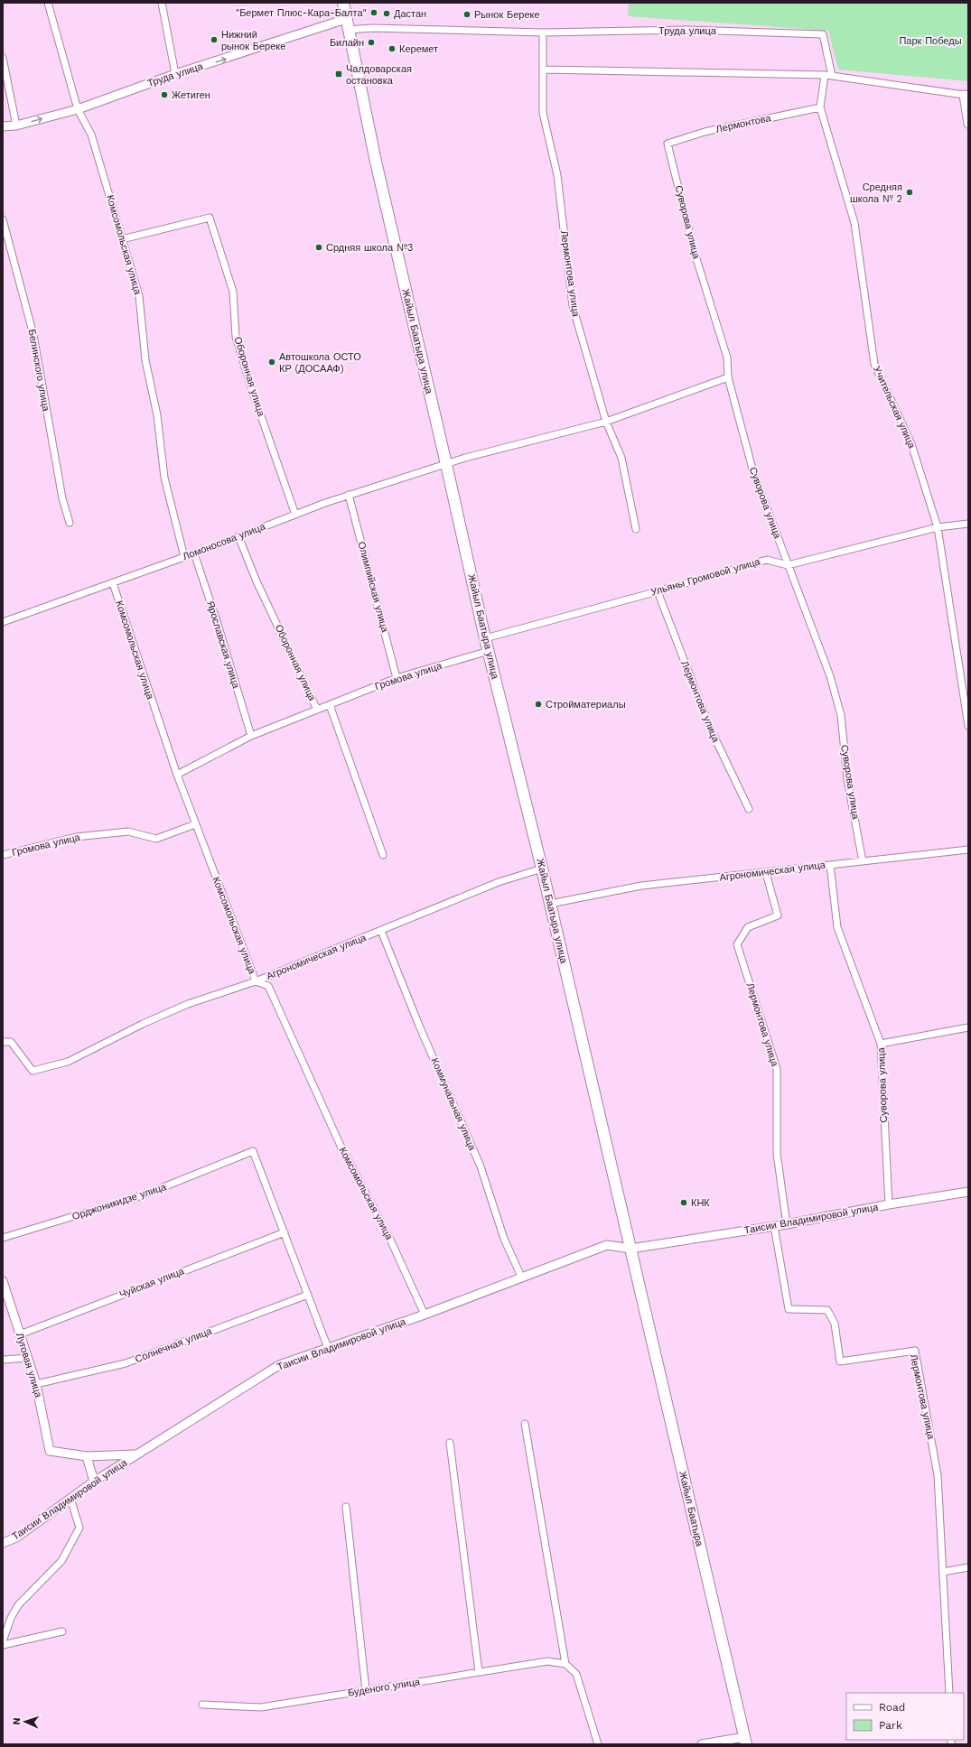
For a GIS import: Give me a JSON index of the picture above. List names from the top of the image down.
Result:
{
  "streets": {
    "highway": ["Жайыл Баатыра улица", "Жайыл Баатыра"],
    "street": [
      "Труда улица",
      "Лермонтова",
      "Суворова улица",
      "Комсомольская улица",
      "Лермонтова улица",
      "Белинского улица",
      "Оборонная улица",
      "Учительская улица",
      "Ломоносова улица",
      "Ульяны Громовой улица",
      "Олимпийская улица",
      "Ярославская улица",
      "Громова улица",
      "Агрономическая улица",
      "Коммунальная улица",
      "Орджоникидзе улица",
      "Таисии Владимировой улица",
      "Чуйская улица",
      "Солнечная улица",
      "Луговая улица",
      "Буденого улица"
    ]
  },
  "crossings": [
    ["Труда улица", "Комсомольская улица"],
    ["Труда улица", "Лермонтова улица"],
    ["Труда улица", "Жайыл Баатыра улица"],
    ["Лермонтова", "Суворова улица"],
    ["Лермонтова", "Учительская улица"],
    ["Суворова улица", "Ломоносова улица"],
    ["Суворова улица", "Ульяны Громовой улица"],
    ["Суворова улица", "Агрономическая улица"],
    ["Суворова улица", "Таисии Владимировой улица"],
    ["Комсомольская улица", "Оборонная улица"],
    ["Комсомольская улица", "Ломоносова улица"],
    ["Комсомольская улица", "Громова улица"],
    ["Комсомольская улица", "Агрономическая улица"],
    ["Комсомольская улица", "Таисии Владимировой улица"],
    ["Лермонтова улица", "Ломоносова улица"],
    ["Лермонтова улица", "Ульяны Громовой улица"],
    ["Лермонтова улица", "Агрономическая улица"],
    ["Лермонтова улица", "Таисии Владимировой улица"],
    ["Жайыл Баатыра улица", "Ломоносова улица"],
    ["Жайыл Баатыра улица", "Ульяны Громовой улица"],
    ["Жайыл Баатыра улица", "Громова улица"],
    ["Жайыл Баатыра улица", "Агрономическая улица"],
    ["Жайыл Баатыра улица", "Таисии Владимировой улица"],
    ["Жайыл Баатыра улица", "Жайыл Баатыра"],
    ["Оборонная улица", "Ломоносова улица"],
    ["Оборонная улица", "Громова улица"],
    ["Учительская улица", "Ульяны Громовой улица"],
    ["Ломоносова улица", "Олимпийская улица"],
    ["Ломоносова улица", "Ярославская улица"],
    ["Олимпийская улица", "Громова улица"],
    ["Ярославская улица", "Громова улица"],
    ["Агрономическая улица", "Коммунальная улица"],
    ["Коммунальная улица", "Таисии Владимировой улица"],
    ["Орджоникидзе улица", "Чуйская улица"],
    ["Чуйская улица", "Луговая улица"],
    ["Солнечная улица", "Луговая улица"]
  ],
  "parks": ["Парк Победы"],
  "places": {
    "other": [
      "\"Бермет Плюс-Кара-Балта\"",
      "Дастан",
      "Рынок Береке",
      "Нижний рынок Береке",
      "Билайн",
      "Керемет",
      "Жетиген",
      "Средняя школа № 2",
      "Срдняя школа №3",
      "Автошкола ОСТО КР (ДОСААФ)",
      "Стройматериалы",
      "КНК"
    ],
    "transit": ["Чалдоварская остановка"]
  },
  "legend": ["Road", "Park"],
  "north": "left"
}
